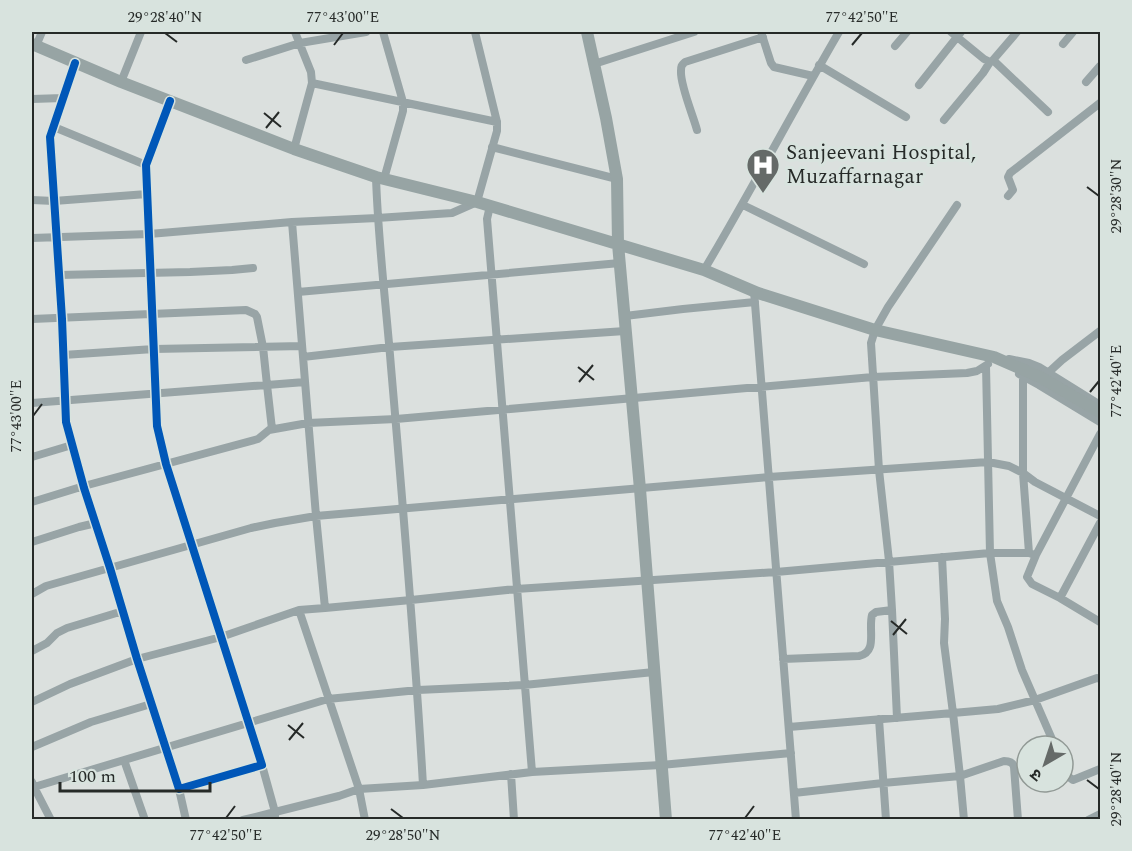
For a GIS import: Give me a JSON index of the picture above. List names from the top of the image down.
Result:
{
  "places": {
    "hospital": ["Sanjeevani Hospital, Muzaffarnagar"]
  },
  "scale_bar": "100 m",
  "north": "bottom left",
  "coordinates": [
    "29°28'40\"N",
    "77°43'00\"E",
    "77°42'50\"E",
    "29°28'30\"N",
    "77°42'40\"E",
    "29°28'50\"N"
  ]
}
